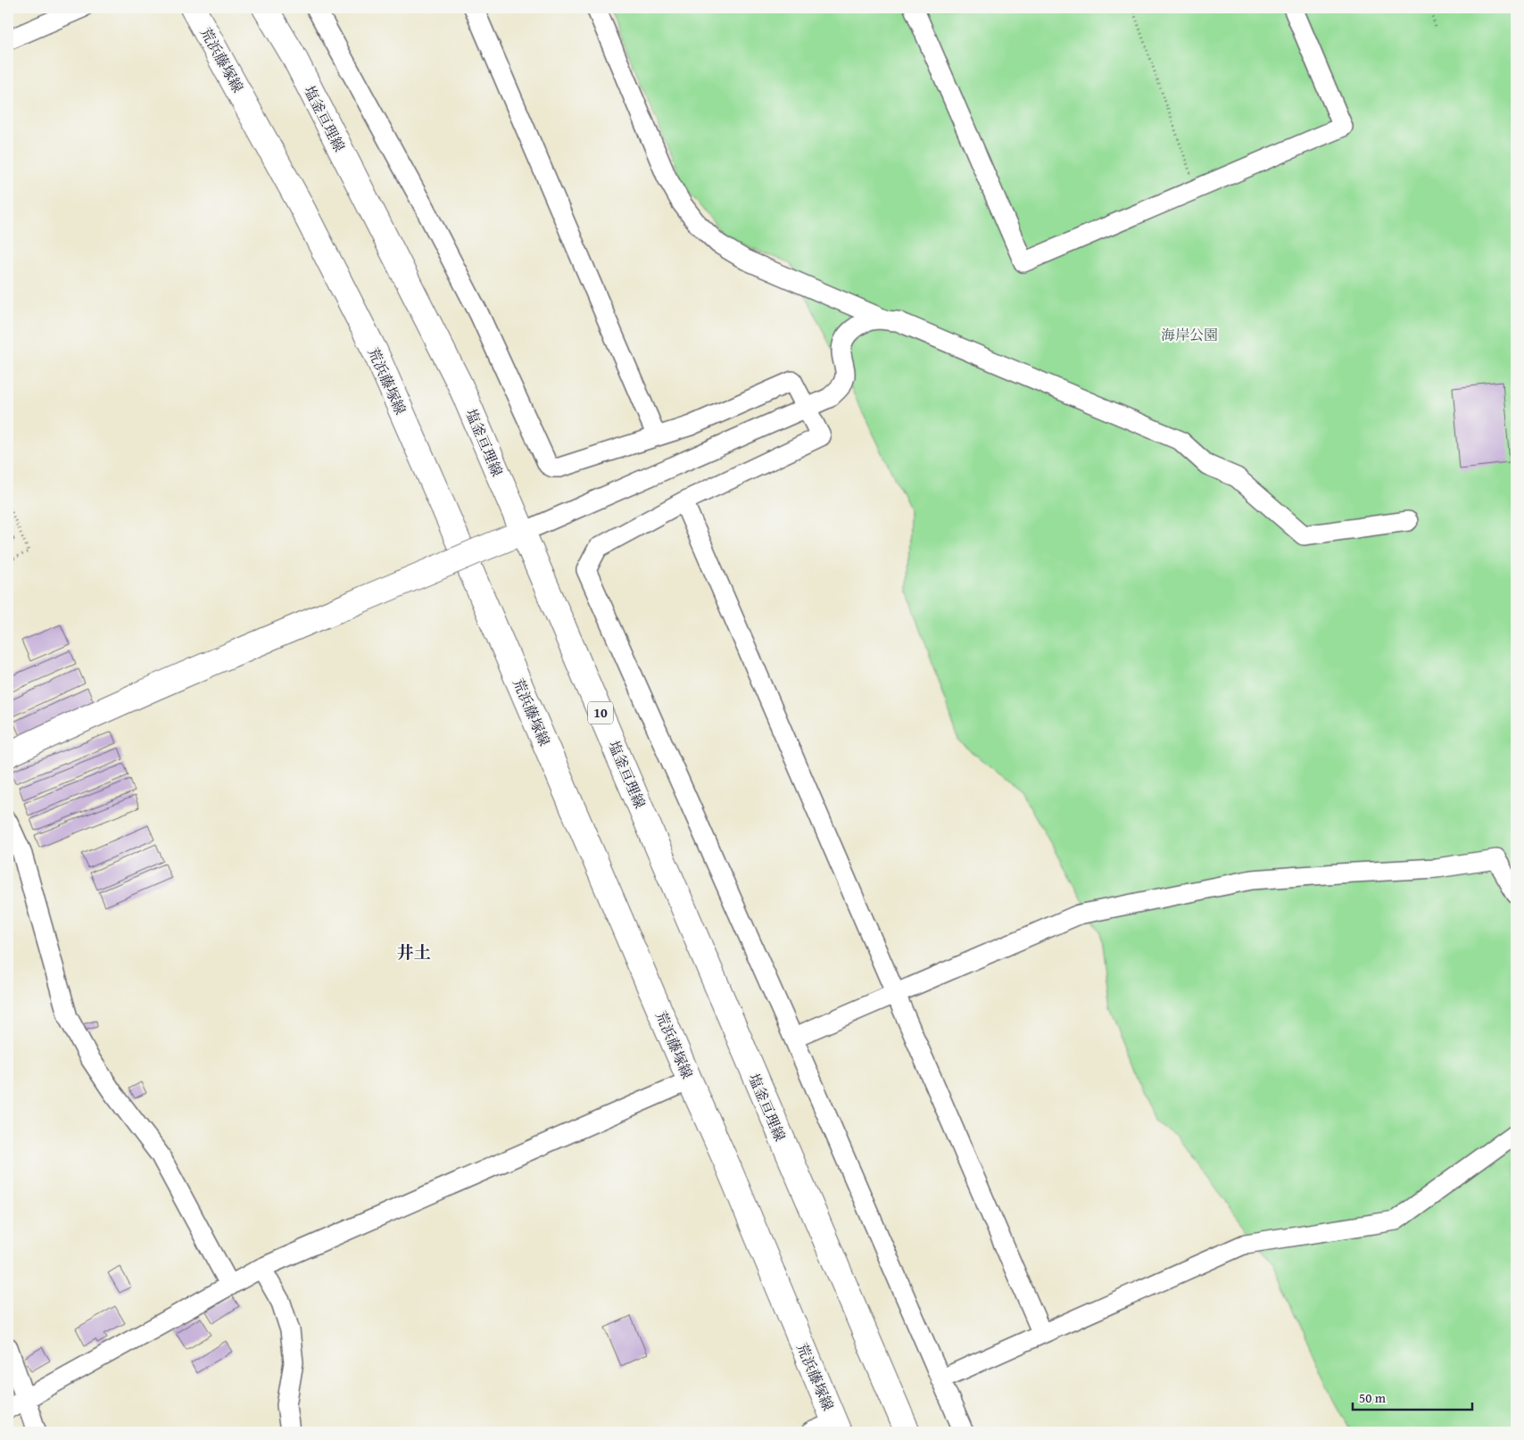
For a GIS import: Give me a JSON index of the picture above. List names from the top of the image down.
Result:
{
  "streets": {
    "street": ["荒浜藤塚線", "塩釜亘理線", "10"]
  },
  "districts": ["井土"],
  "parks": ["海岸公園"],
  "scale_bar": "50 m"
}
